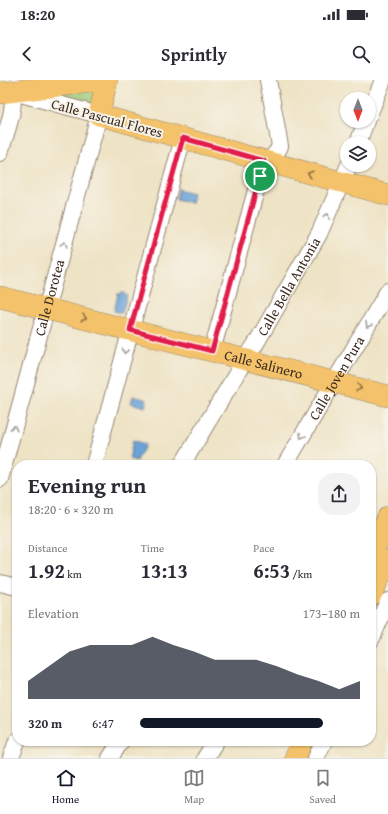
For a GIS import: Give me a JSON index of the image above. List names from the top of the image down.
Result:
{
  "streets": {
    "main road": ["Calle Pascual Flores", "Calle Salinero"],
    "street": ["Calle Bella Antonia", "Calle Dorotea", "Calle Joven Pura"]
  },
  "crossings": [
    ["Calle Pascual Flores", "Calle Bella Antonia"],
    ["Calle Pascual Flores", "Calle Dorotea"],
    ["Calle Bella Antonia", "Calle Salinero"],
    ["Calle Dorotea", "Calle Salinero"],
    ["Calle Salinero", "Calle Joven Pura"]
  ],
  "one_way": ["Calle Salinero"],
  "north": "bottom",
  "page": {
    "status": "18:20",
    "header": "Sprintly",
    "heading": ["Evening run", "18:20 · 6 × 320 m"],
    "stats": [
      ["Distance", "1.92 km"],
      ["Time", "13:13"],
      ["Pace", "6:53 /km"]
    ],
    "chart": ["Elevation", "173–180 m"],
    "list": [
      {
        "name": "320 m",
        "note": "6:47"
      }
    ],
    "tabs": ["Home", "Map", "Saved"]
  }
}
